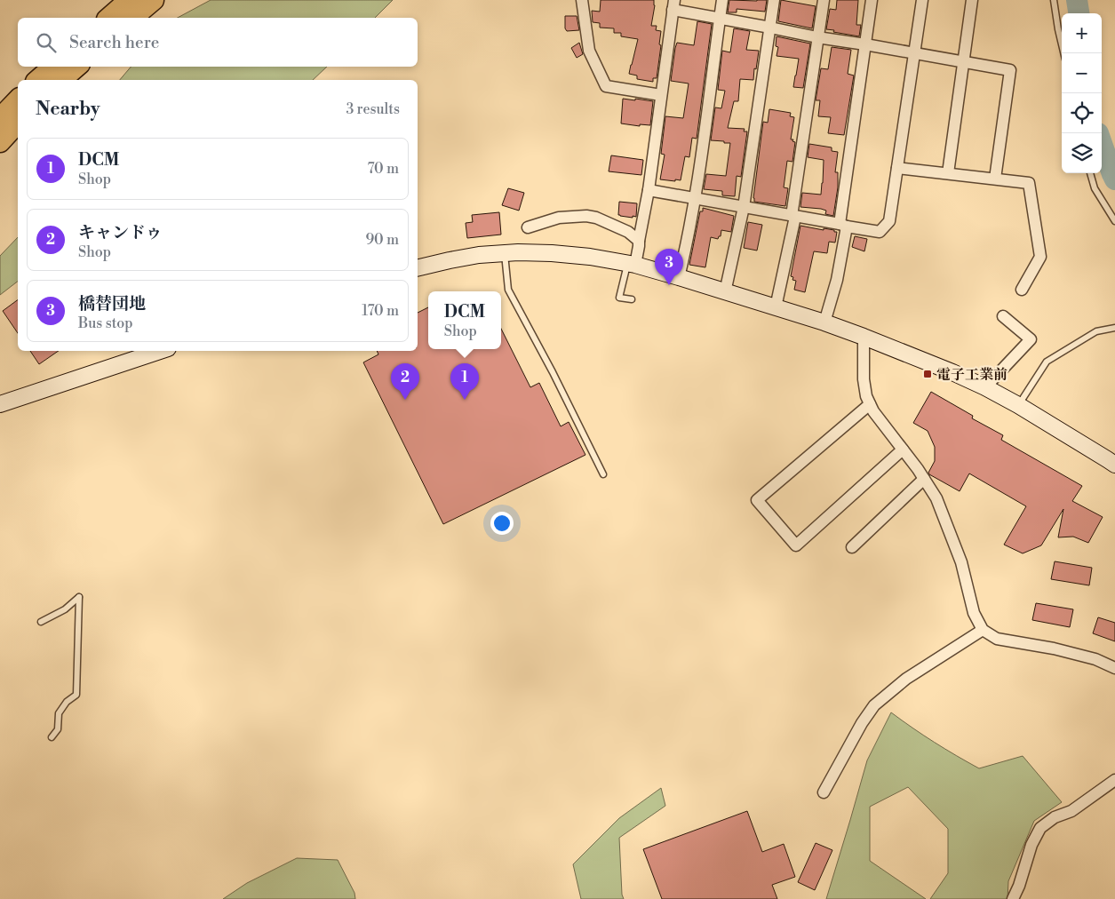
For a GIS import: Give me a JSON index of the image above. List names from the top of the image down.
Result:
{
  "places": {
    "transit": ["電子工業前"]
  },
  "page": {
    "map_buttons": ["+", "−"],
    "search": "Search here",
    "heading": ["Nearby", "3 results"],
    "list": [
      {
        "mark": "1",
        "name": "DCM",
        "note": "Shop",
        "value": "70 m"
      },
      {
        "mark": "2",
        "name": "キャンドゥ",
        "note": "Shop",
        "value": "90 m"
      },
      {
        "mark": "3",
        "name": "橋替団地",
        "note": "Bus stop",
        "value": "170 m"
      }
    ],
    "pins": ["3", "1", "2"],
    "popup": ["DCM", "Shop"]
  }
}
